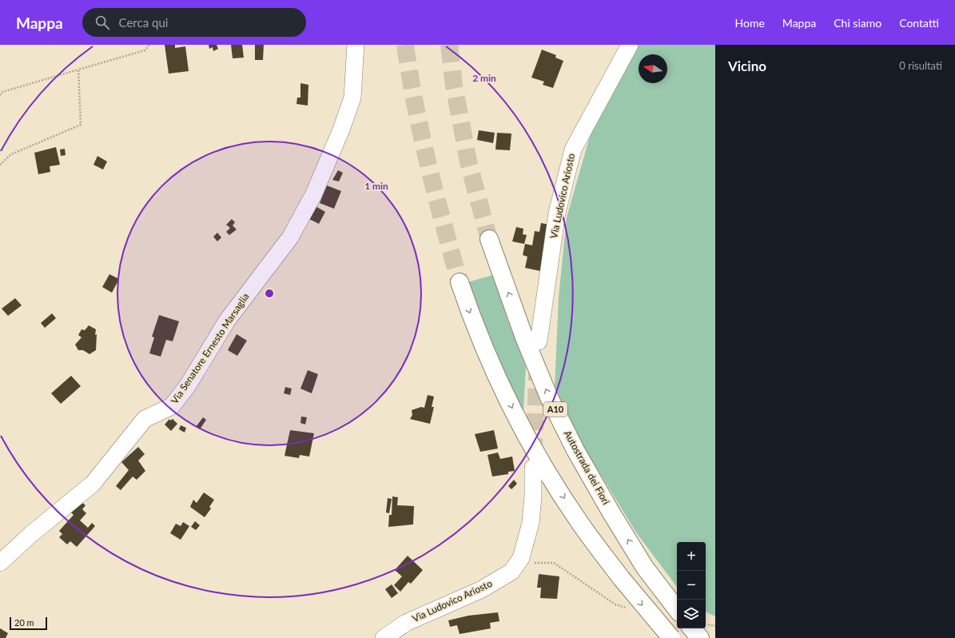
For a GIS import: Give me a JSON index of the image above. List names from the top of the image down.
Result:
{
  "streets": {
    "highway": ["A10", "Autostrada dei Fiori"],
    "street": ["Via Ludovico Ariosto", "Via Senatore Ernesto Marsaglia"]
  },
  "scale_bar": "20 m",
  "north": "left",
  "page": {
    "header": "Mappa",
    "search": "Cerca qui",
    "nav": [
      "Home",
      "Mappa",
      "Chi siamo",
      "Contatti"
    ],
    "heading": ["Vicino", "0 risultati"],
    "map_buttons": ["+", "−"],
    "scale": "20 m"
  },
  "rings": ["2 min", "1 min"]
}
